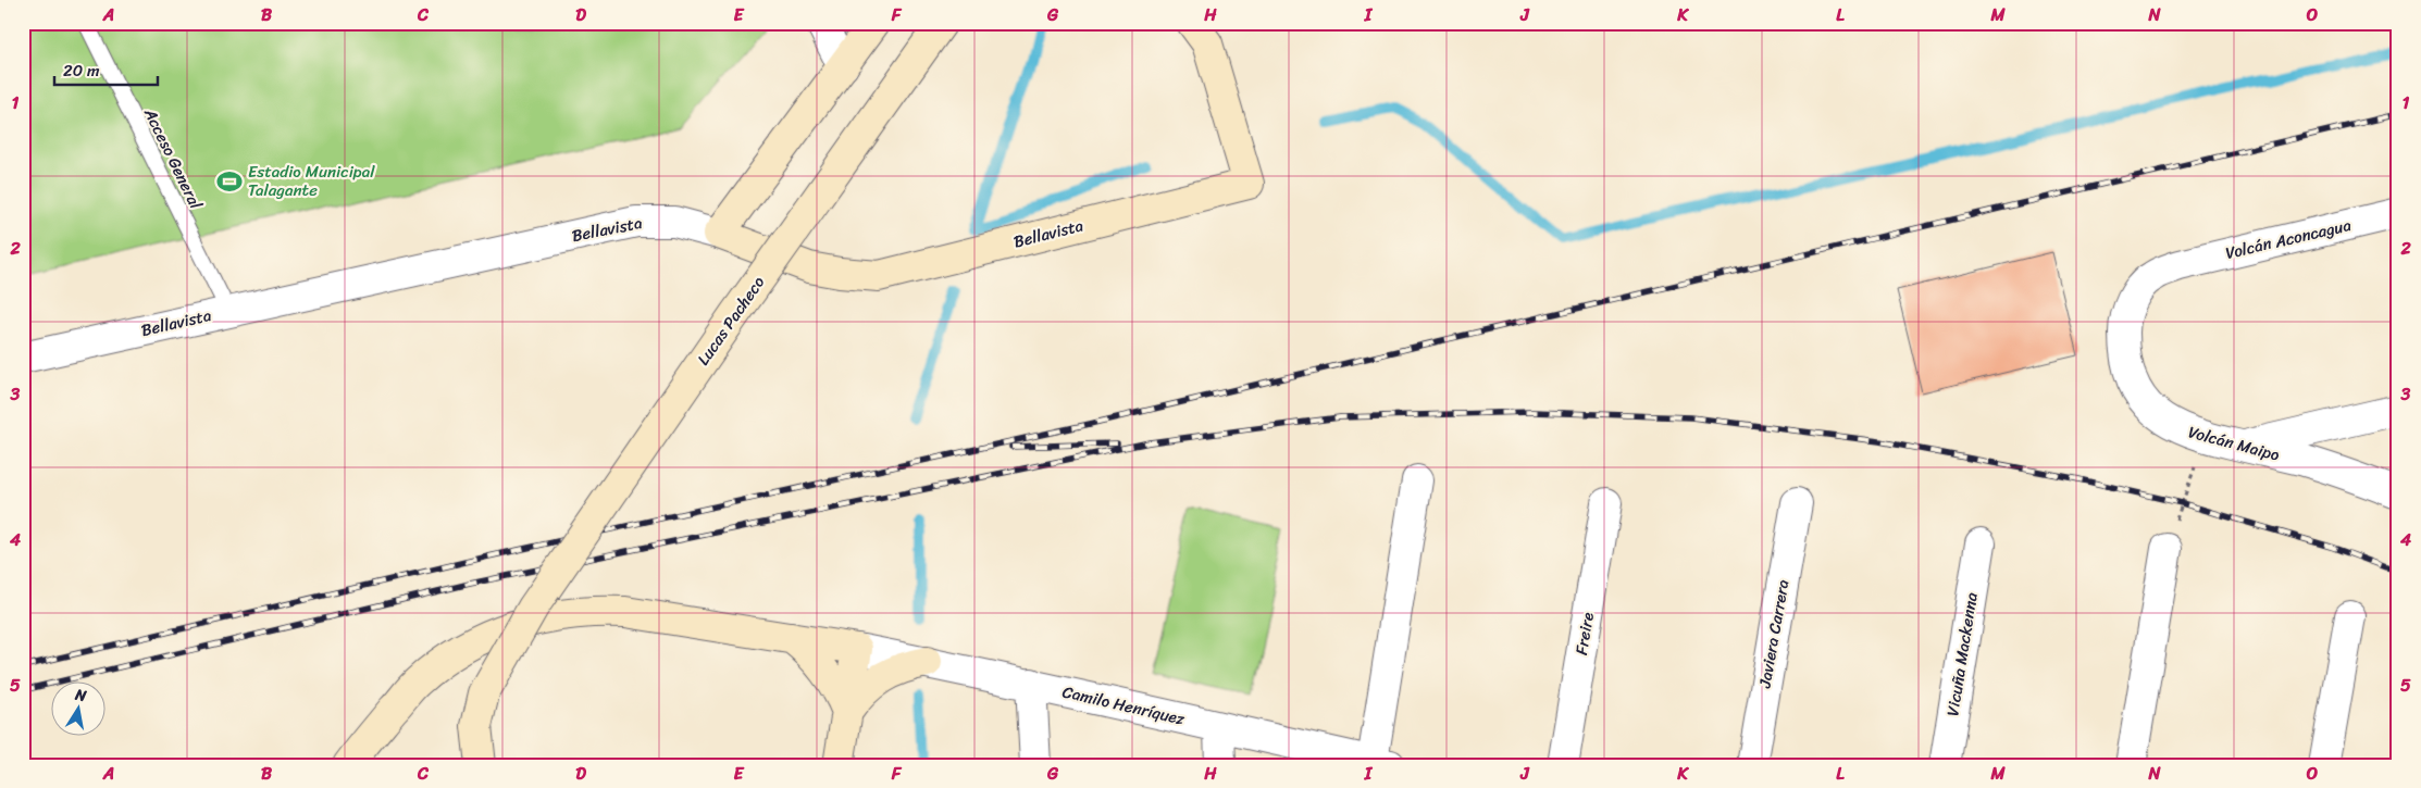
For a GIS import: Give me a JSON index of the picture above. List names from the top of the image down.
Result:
{
  "streets": {
    "main road": ["Bellavista", "Lucas Pacheco"],
    "street": [
      "Volcán Aconcagua",
      "Volcán Maipo",
      "Freire",
      "Javiera Carrera",
      "Vicuña Mackenna",
      "Camilo Henríquez"
    ],
    "lane": ["Acceso General"]
  },
  "crossings": [
    ["Acceso General", "Bellavista"],
    ["Volcán Aconcagua", "Volcán Maipo"]
  ],
  "places": {
    "sports": ["Estadio Municipal Talagante"]
  },
  "scale_bar": "20 m",
  "north": "top",
  "grid": {
    "columns": [
      "A",
      "B",
      "C",
      "D",
      "E",
      "F",
      "G",
      "H",
      "I",
      "J",
      "K",
      "L",
      "M",
      "N",
      "O"
    ],
    "rows": [
      "1",
      "2",
      "3",
      "4",
      "5"
    ]
  }
}
